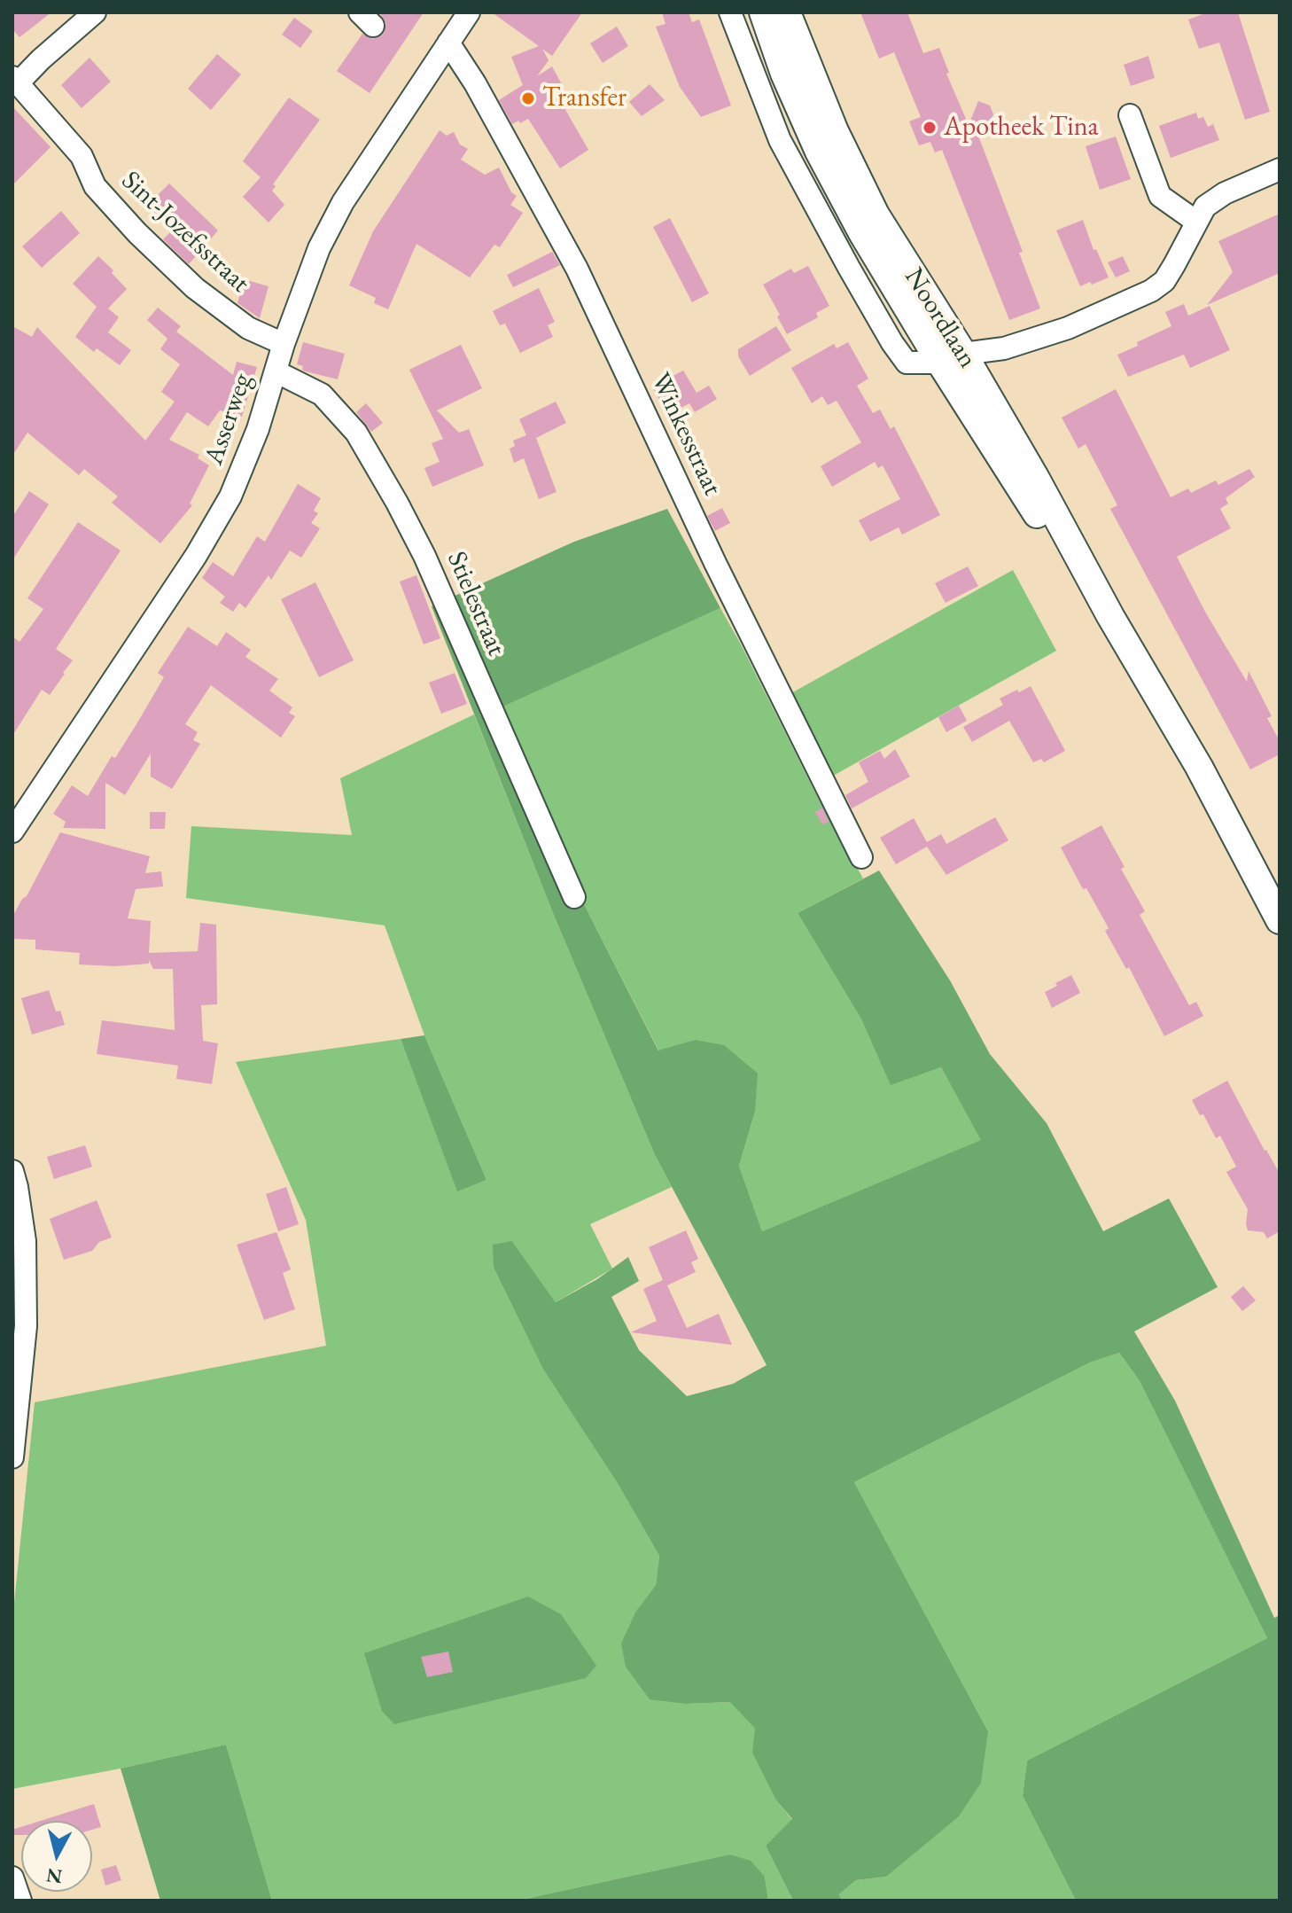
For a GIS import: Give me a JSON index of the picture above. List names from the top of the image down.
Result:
{
  "streets": {
    "main road": ["Noordlaan"],
    "street": [
      "Sint-Jozefsstraat",
      "Asserweg",
      "Winkesstraat",
      "Stielestraat"
    ]
  },
  "crossings": [
    ["Sint-Jozefsstraat", "Asserweg"],
    ["Asserweg", "Winkesstraat"],
    ["Asserweg", "Stielestraat"]
  ],
  "places": ["Transfer", "Apotheek Tina"],
  "north": "bottom"
}
